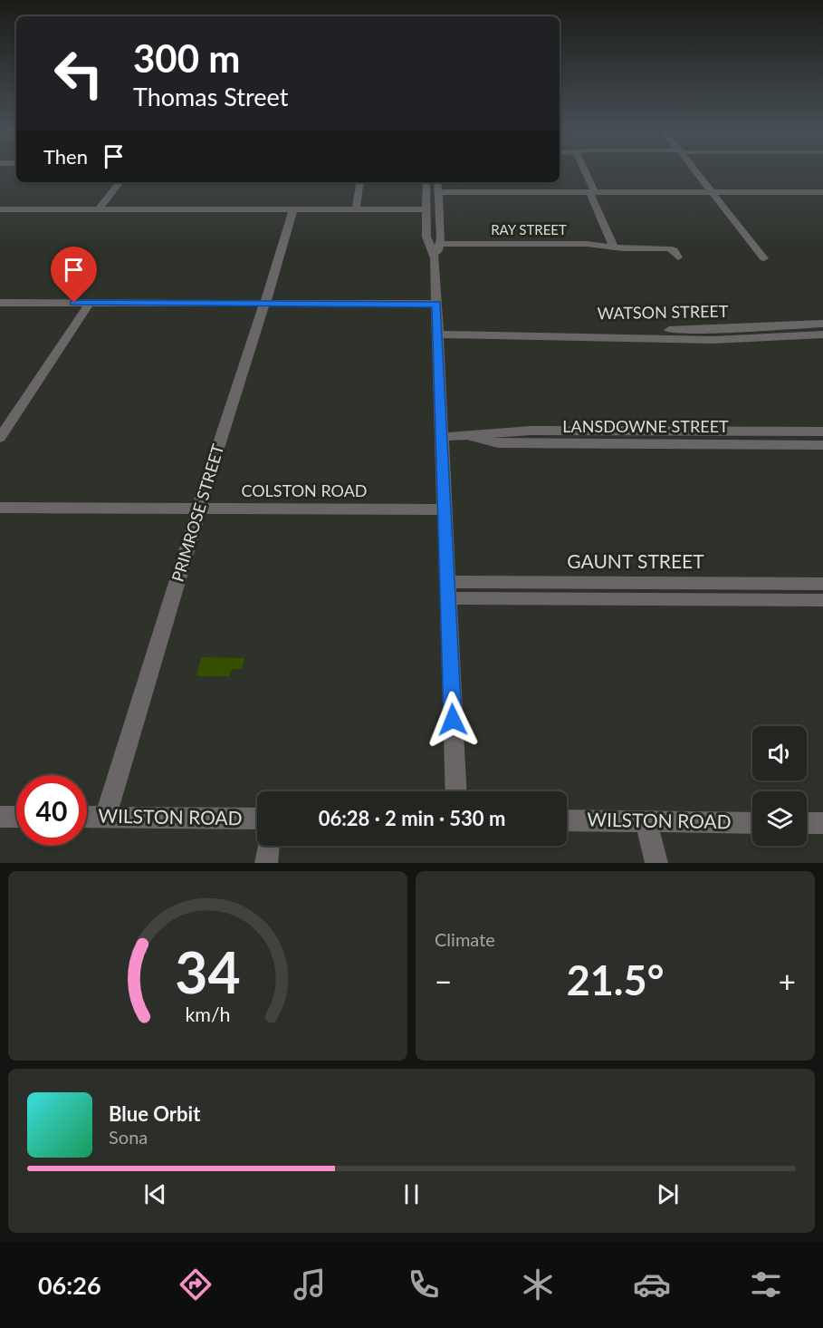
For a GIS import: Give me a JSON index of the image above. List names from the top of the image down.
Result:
{
  "streets": {
    "street": [
      "RAY STREET",
      "WATSON STREET",
      "LANSDOWNE STREET",
      "COLSTON ROAD",
      "PRIMROSE STREET",
      "GAUNT STREET",
      "WILSTON ROAD"
    ]
  },
  "crossings": [
    ["COLSTON ROAD", "PRIMROSE STREET"],
    ["PRIMROSE STREET", "WILSTON ROAD"]
  ],
  "page": {
    "turn": ["300 m", "Thomas Street"],
    "then": "Then",
    "limit": "40",
    "trip": "06:28 · 2 min · 530 m",
    "tile": "Climate",
    "heat": ["−", "21.5°", "+"],
    "song": ["Blue Orbit", "Sona"],
    "tabs": "06:26",
    "gauge": ["34", "km/h"]
  }
}
